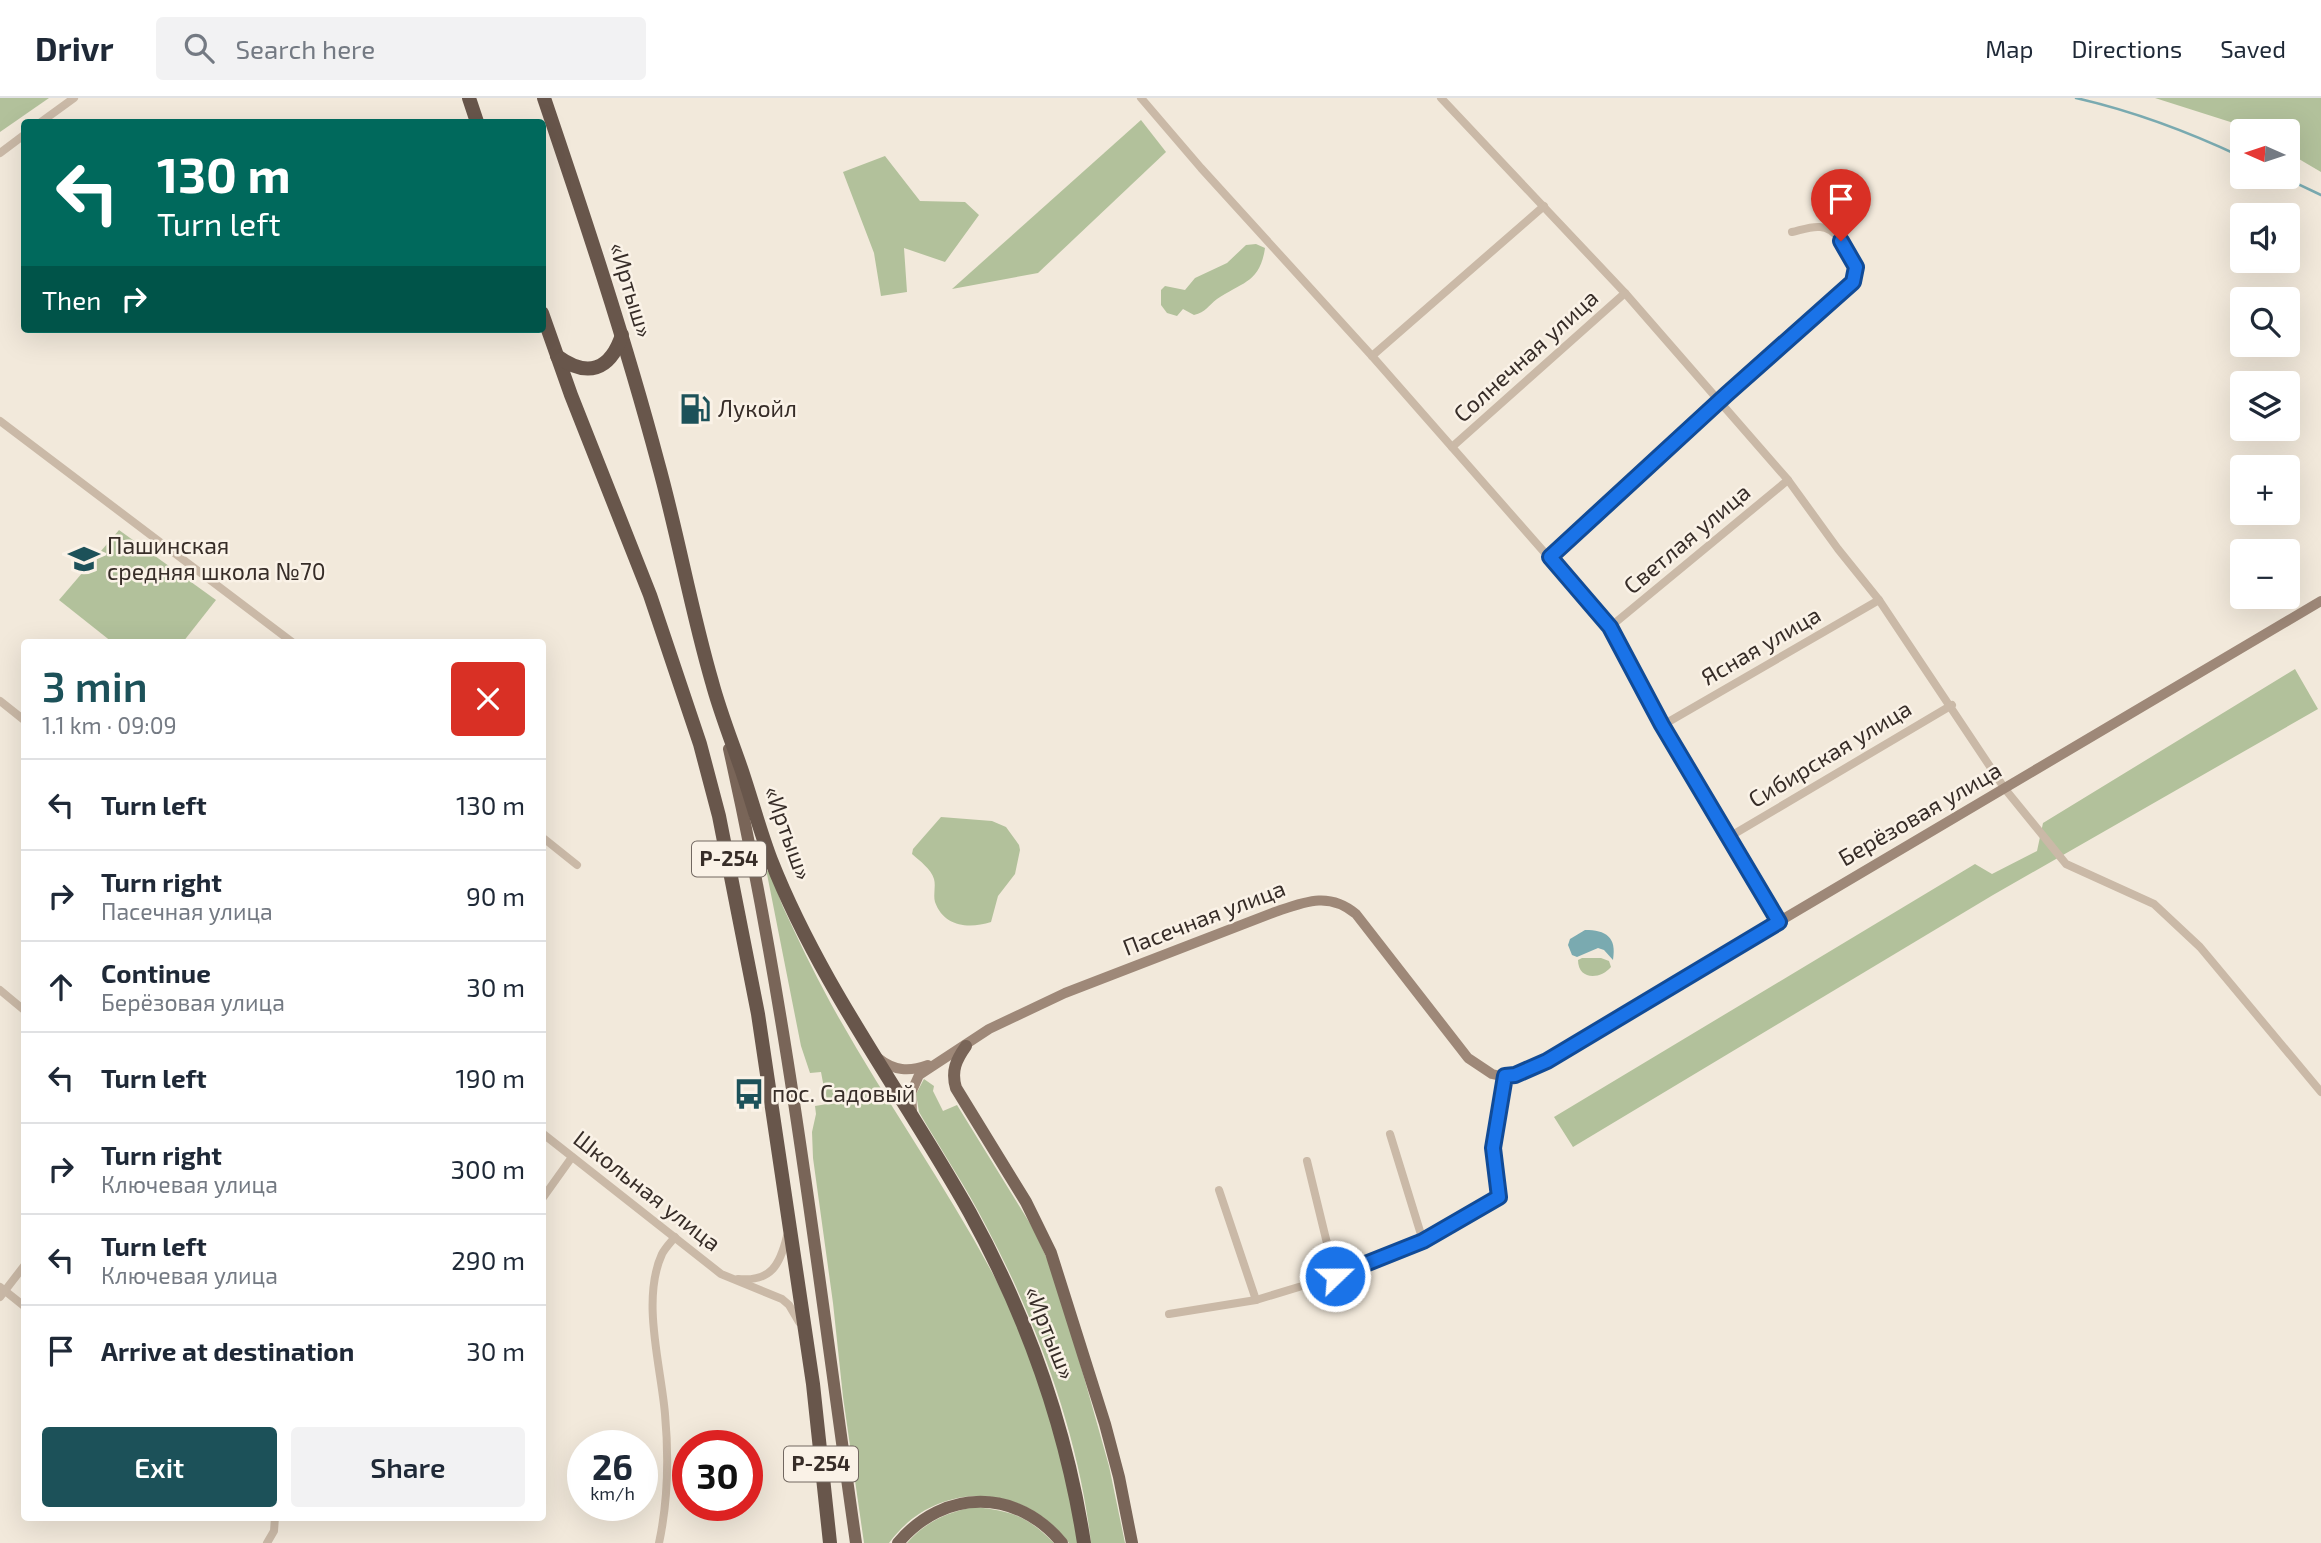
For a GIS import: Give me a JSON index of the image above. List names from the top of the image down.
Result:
{
  "streets": {
    "highway": ["«Иртыш»", "Р-254"],
    "main road": ["Берёзовая улица", "Пасечная улица"],
    "street": [
      "Солнечная улица",
      "Светлая улица",
      "Ясная улица",
      "Сибирская улица",
      "Школьная улица"
    ]
  },
  "crossings": [
    ["Берёзовая улица", "Пасечная улица"],
    ["Р-254", "Школьная улица"]
  ],
  "places": {
    "fuel station": ["Лукойл"],
    "school or university": ["Пашинская средняя школа №70"],
    "bus stop": ["пос. Садовый"]
  },
  "north": "left",
  "page": {
    "header": "Drivr",
    "search": "Search here",
    "nav": ["Map", "Directions", "Saved"],
    "map_buttons": ["+", "−"],
    "turn": ["130 m", "Turn left"],
    "then": "Then",
    "heading": ["3 min", "1.1 km · 09:09"],
    "list": [
      {
        "name": "Turn left",
        "value": "130 m"
      },
      {
        "name": "Turn right",
        "note": "Пасечная улица",
        "value": "90 m"
      },
      {
        "name": "Continue",
        "note": "Берёзовая улица",
        "value": "30 m"
      },
      {
        "name": "Turn left",
        "value": "190 m"
      },
      {
        "name": "Turn right",
        "note": "Ключевая улица",
        "value": "300 m"
      },
      {
        "name": "Turn left",
        "note": "Ключевая улица",
        "value": "290 m"
      },
      {
        "name": "Arrive at destination",
        "value": "30 m"
      }
    ],
    "buttons": ["Exit", "Share"],
    "speed": "26 km/h",
    "limit": "30"
  }
}
